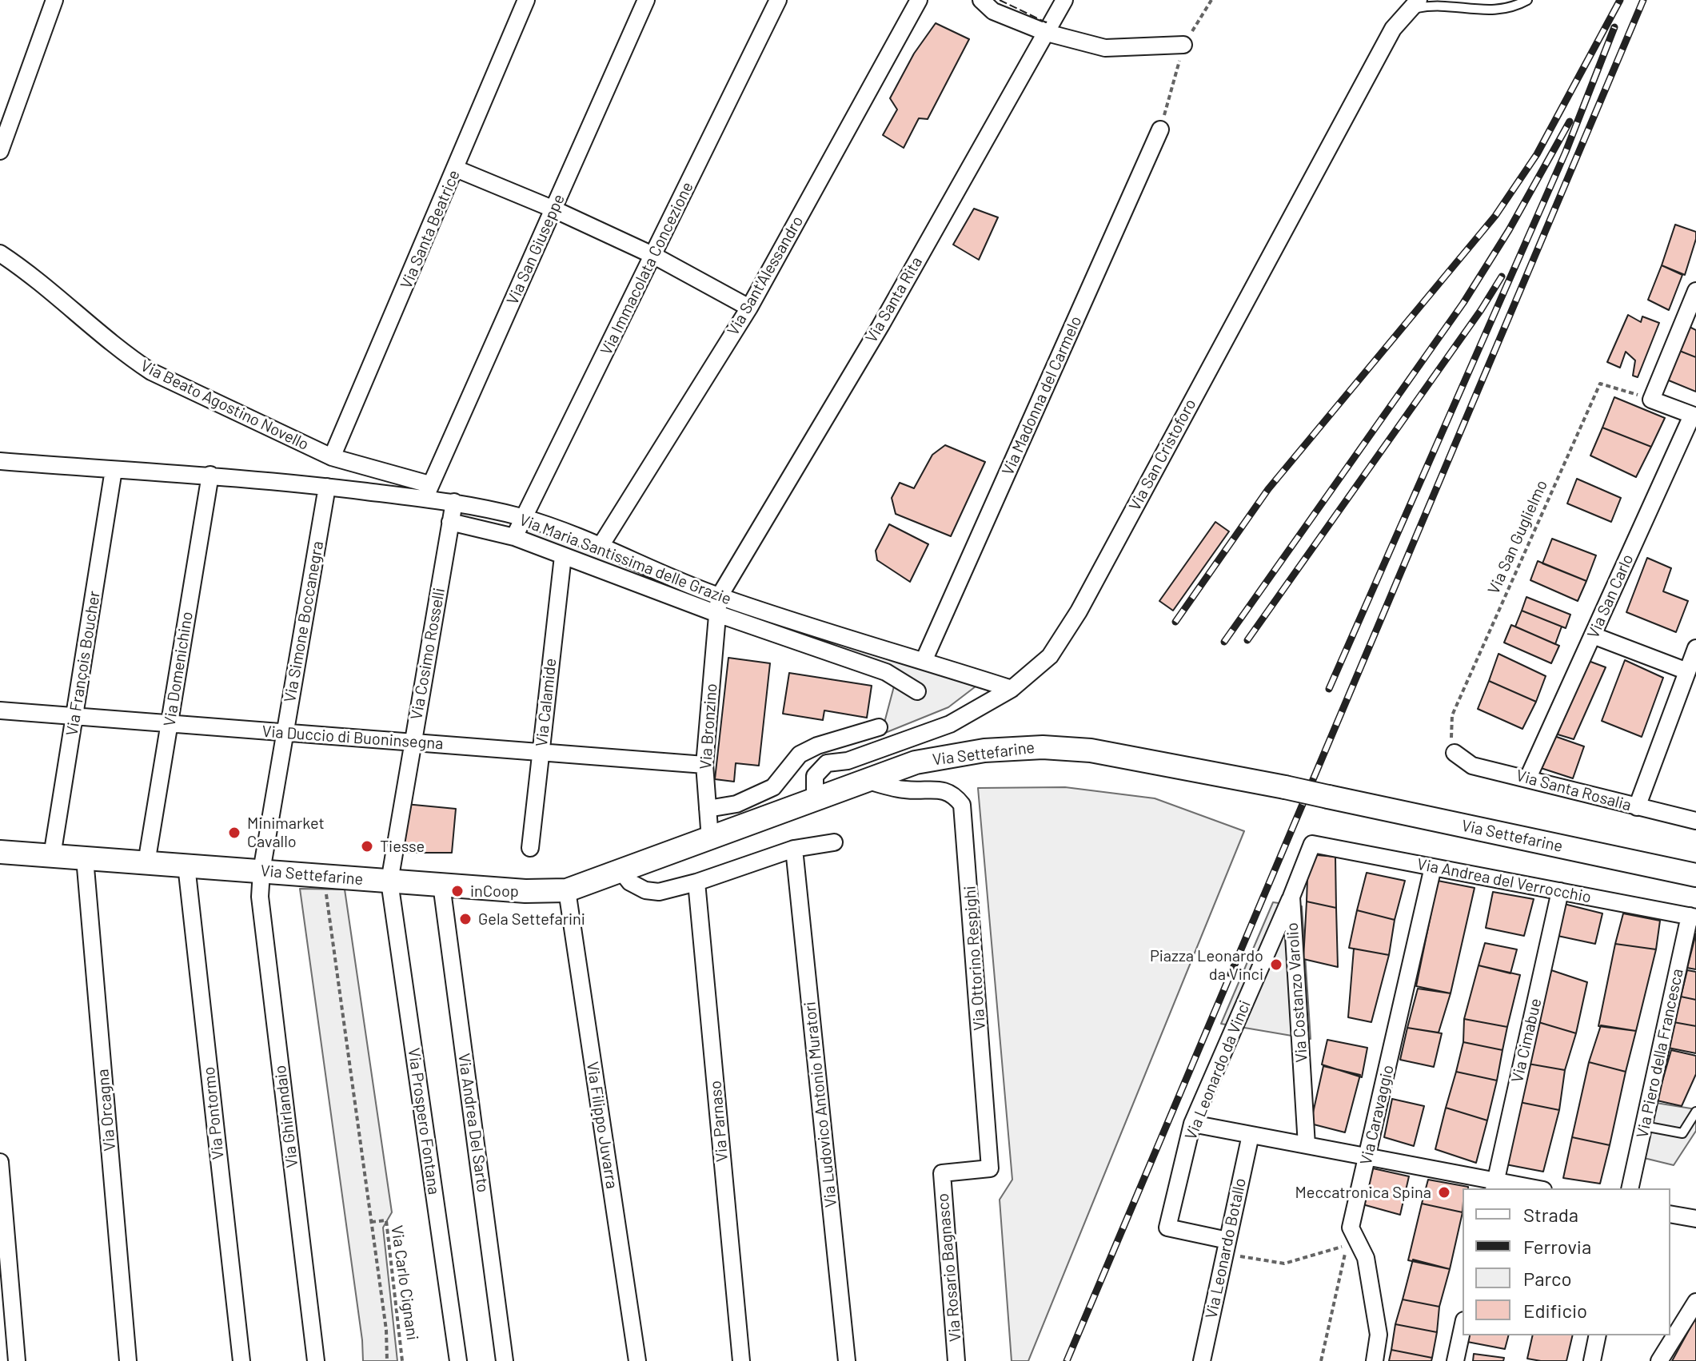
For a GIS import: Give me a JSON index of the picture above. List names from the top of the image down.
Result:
{
  "streets": {
    "street": [
      "Via Santa Beatrice",
      "Via San Giuseppe",
      "Via Immacolata Concezione",
      "Via Sant'Alessandro",
      "Via Santa Rita",
      "Via Madonna del Carmelo",
      "Via Beato Agostino Novello",
      "Via San Cristoforo",
      "Via Maria Santissima delle Grazie",
      "Via San Carlo",
      "Via Simone Boccanegra",
      "Via Cosimo Rosselli",
      "Via François Boucher",
      "Via Domenichino",
      "Via Calamide",
      "Via Bronzino",
      "Via Duccio di Buoninsegna",
      "Via Settefarine",
      "Via Santa Rosalia",
      "Via Andrea del Verrocchio",
      "Via Ottorino Respighi",
      "Via Costanzo Varolio",
      "Via Cimabue",
      "Via Piero della Francesca",
      "Via Leonardo da Vinci",
      "Via Ludovico Antonio Muratori",
      "Via Orcagna",
      "Via Pontormo",
      "Via Caravaggio",
      "Via Ghirlandaio",
      "Via Prospero Fontana",
      "Via Parnaso",
      "Via Andrea Del Sarto",
      "Via Filippo Juvarra",
      "Via Leonardo Botallo",
      "Via Rosario Bagnasco"
    ],
    "path": ["Via San Guglielmo", "Via Carlo Cignani"]
  },
  "crossings": [
    ["Via Santa Beatrice", "Via Beato Agostino Novello"],
    ["Via Santa Beatrice", "Via Maria Santissima delle Grazie"],
    ["Via San Giuseppe", "Via Maria Santissima delle Grazie"],
    ["Via Immacolata Concezione", "Via Maria Santissima delle Grazie"],
    ["Via Sant'Alessandro", "Via Maria Santissima delle Grazie"],
    ["Via Santa Rita", "Via Maria Santissima delle Grazie"],
    ["Via Santa Rita", "Via Bronzino"],
    ["Via Madonna del Carmelo", "Via Maria Santissima delle Grazie"],
    ["Via Beato Agostino Novello", "Via Maria Santissima delle Grazie"],
    ["Via San Cristoforo", "Via Maria Santissima delle Grazie"],
    ["Via San Cristoforo", "Via Settefarine"],
    ["Via San Guglielmo", "Via Santa Rosalia"],
    ["Via Maria Santissima delle Grazie", "Via Simone Boccanegra"],
    ["Via Maria Santissima delle Grazie", "Via Cosimo Rosselli"],
    ["Via Maria Santissima delle Grazie", "Via François Boucher"],
    ["Via Maria Santissima delle Grazie", "Via Domenichino"],
    ["Via Maria Santissima delle Grazie", "Via Calamide"],
    ["Via Maria Santissima delle Grazie", "Via Bronzino"],
    ["Via San Carlo", "Via Santa Rosalia"],
    ["Via Simone Boccanegra", "Via Duccio di Buoninsegna"],
    ["Via Simone Boccanegra", "Via Settefarine"],
    ["Via Simone Boccanegra", "Via Ghirlandaio"],
    ["Via Cosimo Rosselli", "Via Duccio di Buoninsegna"],
    ["Via Cosimo Rosselli", "Via Settefarine"],
    ["Via Cosimo Rosselli", "Via Prospero Fontana"],
    ["Via François Boucher", "Via Duccio di Buoninsegna"],
    ["Via François Boucher", "Via Settefarine"],
    ["Via Domenichino", "Via Duccio di Buoninsegna"],
    ["Via Domenichino", "Via Settefarine"],
    ["Via Calamide", "Via Duccio di Buoninsegna"],
    ["Via Bronzino", "Via Duccio di Buoninsegna"],
    ["Via Bronzino", "Via Settefarine"],
    ["Via Settefarine", "Via Ottorino Respighi"],
    ["Via Settefarine", "Via Orcagna"],
    ["Via Settefarine", "Via Pontormo"],
    ["Via Settefarine", "Via Ghirlandaio"],
    ["Via Settefarine", "Via Prospero Fontana"],
    ["Via Settefarine", "Via Andrea Del Sarto"],
    ["Via Settefarine", "Via Filippo Juvarra"],
    ["Via Andrea del Verrocchio", "Via Costanzo Varolio"],
    ["Via Andrea del Verrocchio", "Via Cimabue"],
    ["Via Andrea del Verrocchio", "Via Piero della Francesca"],
    ["Via Andrea del Verrocchio", "Via Caravaggio"],
    ["Via Ottorino Respighi", "Via Rosario Bagnasco"],
    ["Via Costanzo Varolio", "Via Leonardo da Vinci"],
    ["Via Leonardo da Vinci", "Via Leonardo Botallo"]
  ],
  "places": [
    "Minimarket Cavallo",
    "Tiesse",
    "inCoop",
    "Gela Settefarini",
    "Piazza Leonardo da Vinci",
    "Meccatronica Spina"
  ],
  "legend": [
    "Strada",
    "Ferrovia",
    "Parco",
    "Edificio"
  ]
}
